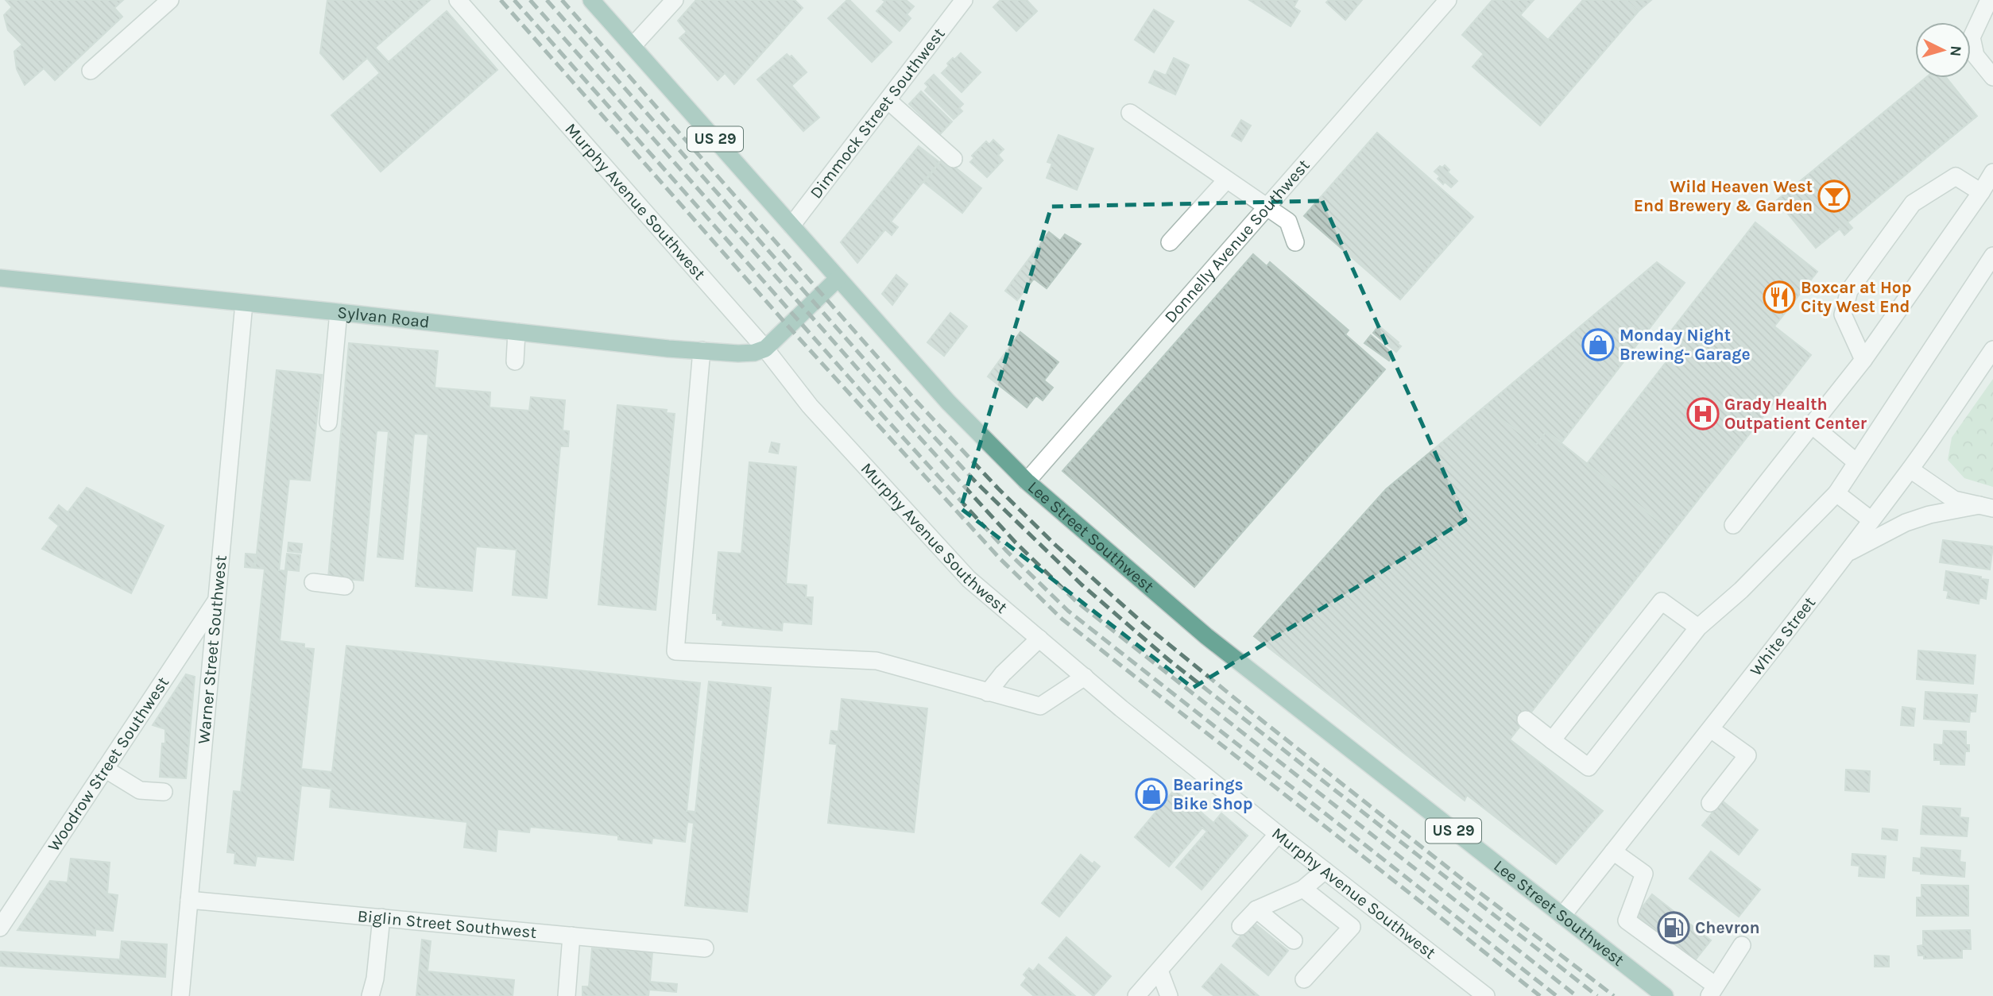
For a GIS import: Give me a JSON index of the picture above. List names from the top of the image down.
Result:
{
  "streets": {
    "main road": ["US 29", "Sylvan Road", "Lee Street Southwest"],
    "street": [
      "Dimmock Street Southwest",
      "Murphy Avenue Southwest",
      "Donnelly Avenue Southwest",
      "White Street",
      "Warner Street Southwest",
      "Woodrow Street Southwest",
      "Biglin Street Southwest"
    ]
  },
  "crossings": [
    ["Dimmock Street Southwest", "Lee Street Southwest"],
    ["Murphy Avenue Southwest", "Sylvan Road"],
    ["Donnelly Avenue Southwest", "Lee Street Southwest"],
    ["Sylvan Road", "Warner Street Southwest"],
    ["Lee Street Southwest", "White Street"],
    ["Warner Street Southwest", "Woodrow Street Southwest"],
    ["Warner Street Southwest", "Biglin Street Southwest"]
  ],
  "places": {
    "bar": ["Wild Heaven West End Brewery & Garden"],
    "restaurant": ["Boxcar at Hop City West End"],
    "shop": ["Monday Night Brewing- Garage", "Bearings Bike Shop"],
    "hospital": ["Grady Health Outpatient Center"],
    "fuel station": ["Chevron"]
  },
  "north": "right"
}
